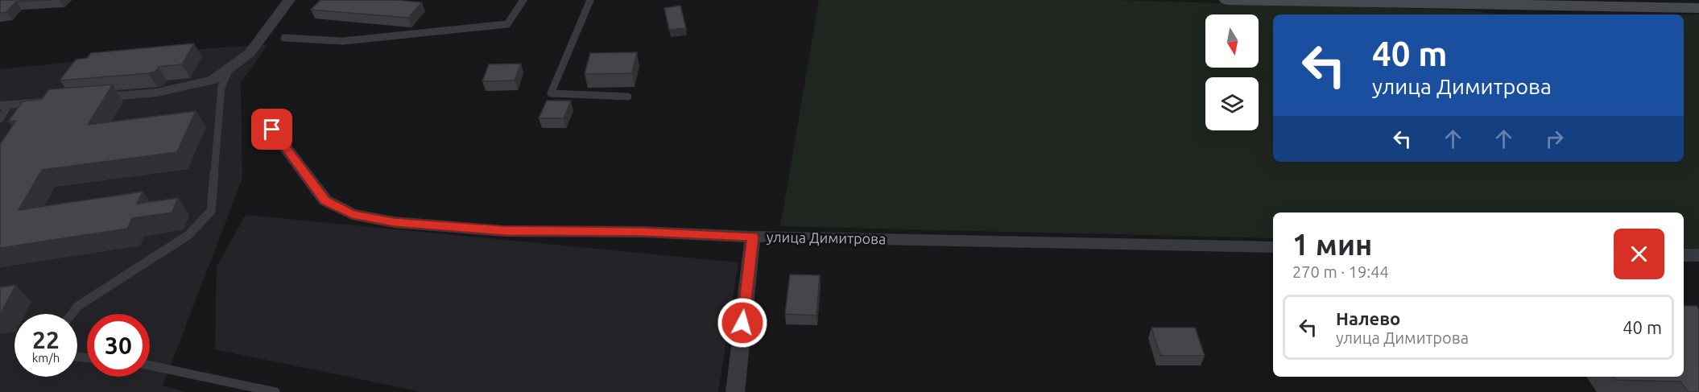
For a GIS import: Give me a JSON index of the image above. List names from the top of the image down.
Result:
{
  "streets": {
    "street": ["улица Димитрова"]
  },
  "north": "bottom",
  "page": {
    "turn": ["40 m", "улица Димитрова"],
    "heading": ["1 мин", "270 m · 19:44"],
    "list": [
      {
        "name": "Налево",
        "note": "улица Димитрова",
        "value": "40 m"
      }
    ],
    "speed": "22 km/h",
    "limit": "30"
  }
}
